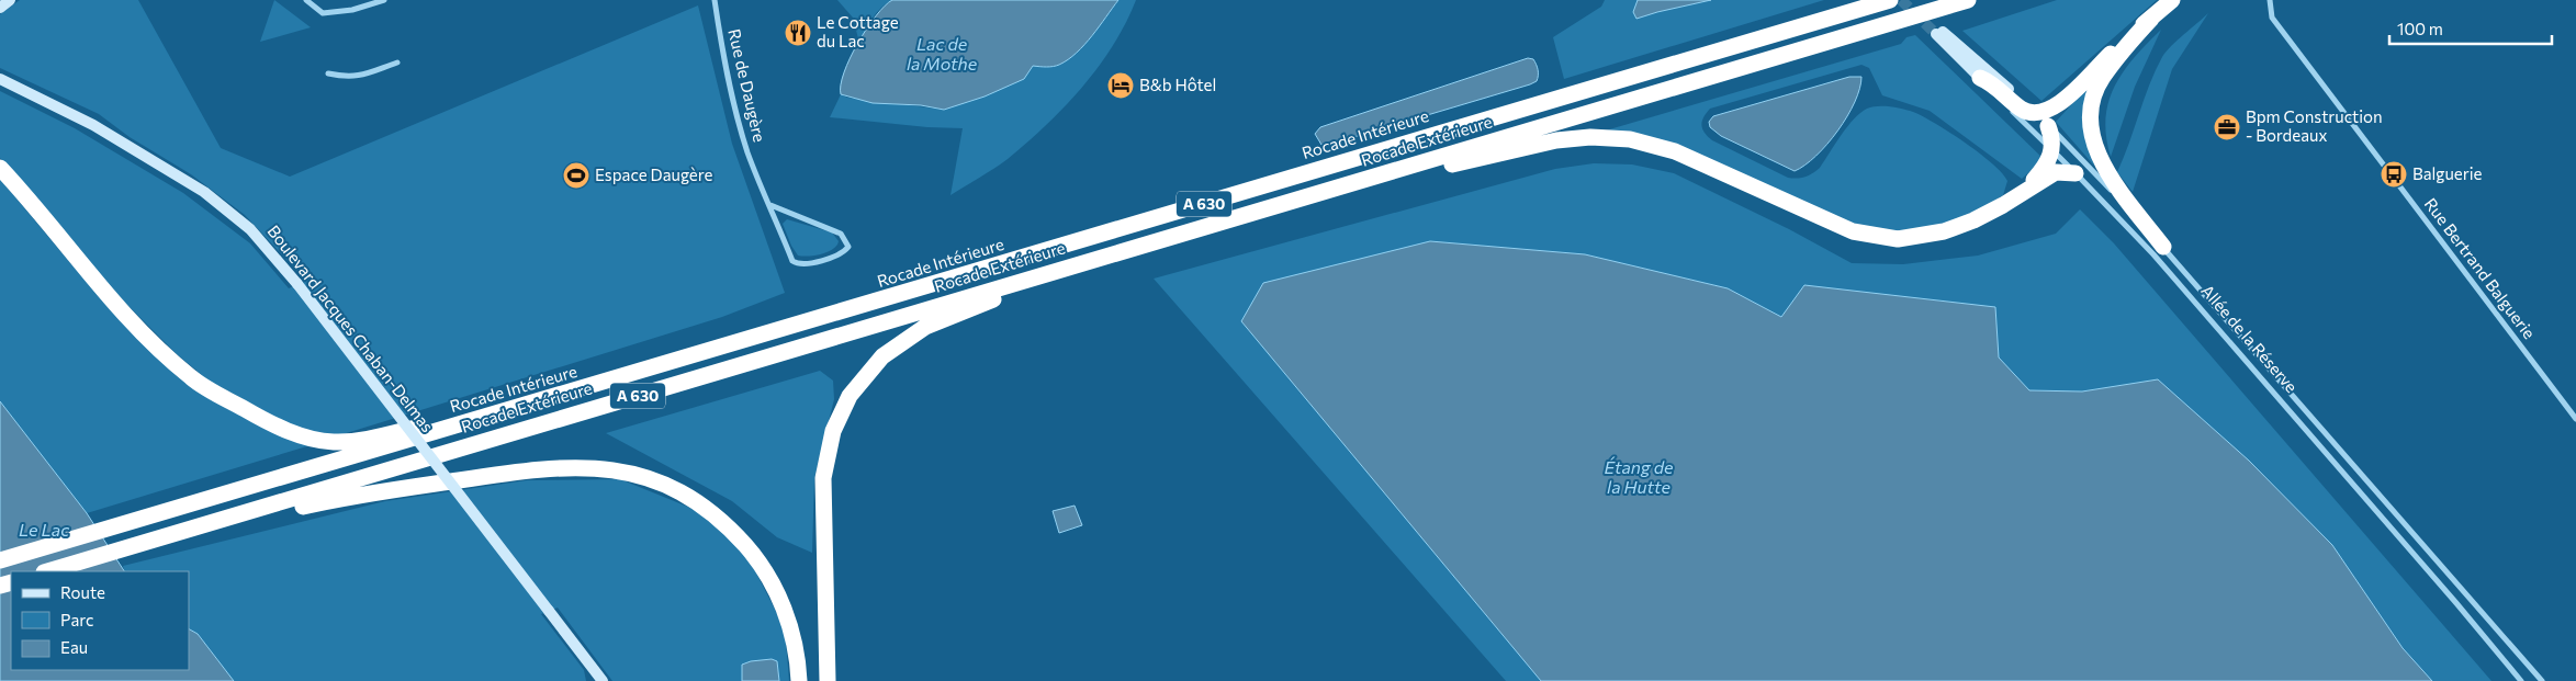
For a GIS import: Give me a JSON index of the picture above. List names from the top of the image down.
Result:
{
  "streets": {
    "highway": ["Rocade Intérieure", "Rocade Extérieure", "A 630"],
    "main road": ["Boulevard Jacques Chaban-Delmas", "Allée de la Réserve"],
    "street": ["Rue de Daugère", "Rue Bertrand Balguerie"]
  },
  "water": ["Lac de la Mothe", "Étang de la Hutte", "Le Lac"],
  "places": {
    "restaurant": ["Le Cottage du Lac"],
    "hotel": ["B&b Hôtel"],
    "office": ["Bpm Construction - Bordeaux"],
    "bus stop": ["Balguerie"],
    "sports": ["Espace Daugère"]
  },
  "legend": ["Route", "Parc", "Eau"],
  "scale_bar": "100 m"
}
